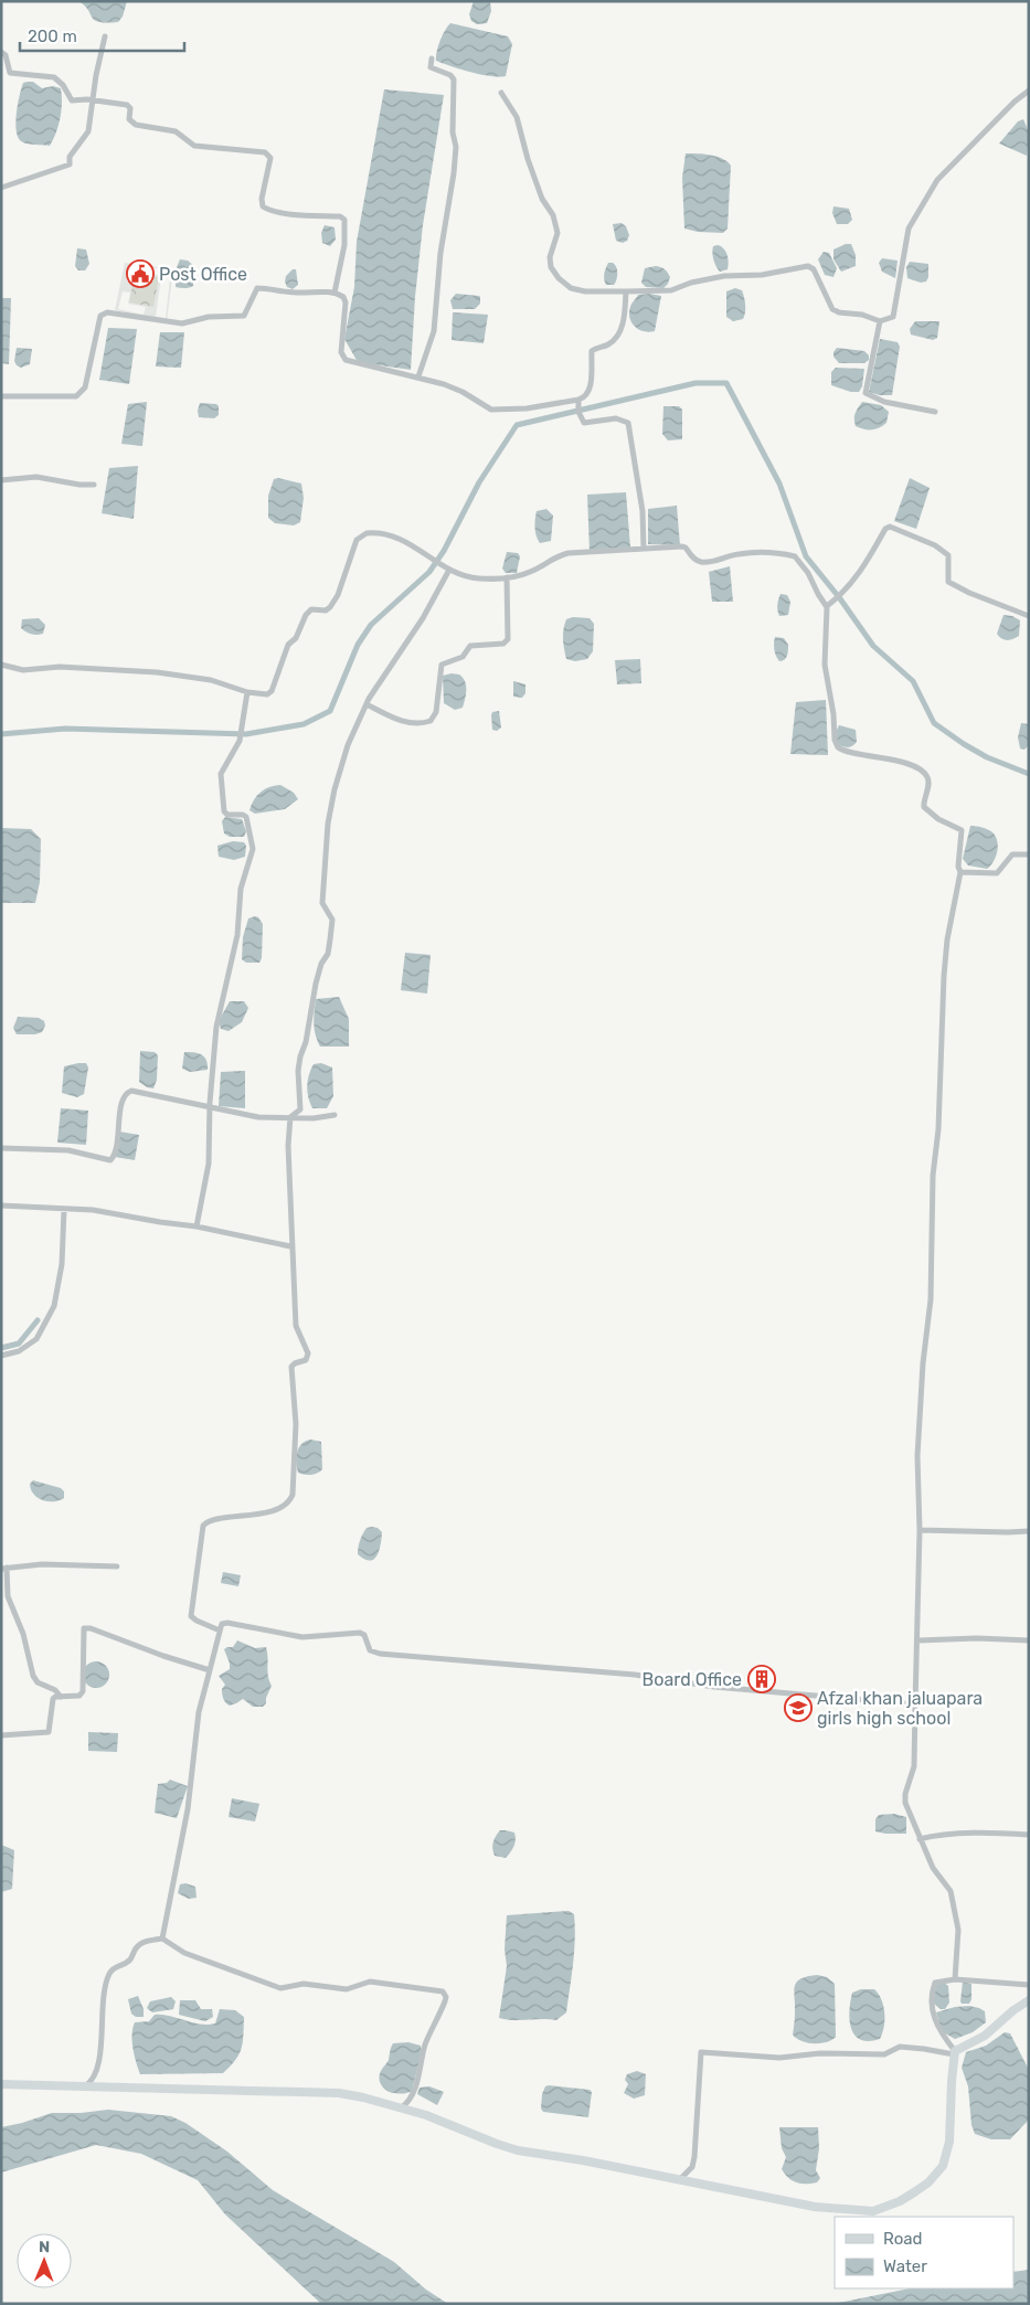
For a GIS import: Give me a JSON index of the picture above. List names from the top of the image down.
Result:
{
  "places": {
    "public building": ["Post Office"],
    "building": ["Board Office"],
    "school or university": ["Afzal khan jaluapara girls high school"]
  },
  "legend": ["Road", "Water"],
  "scale_bar": "200 m",
  "north": "top"
}
